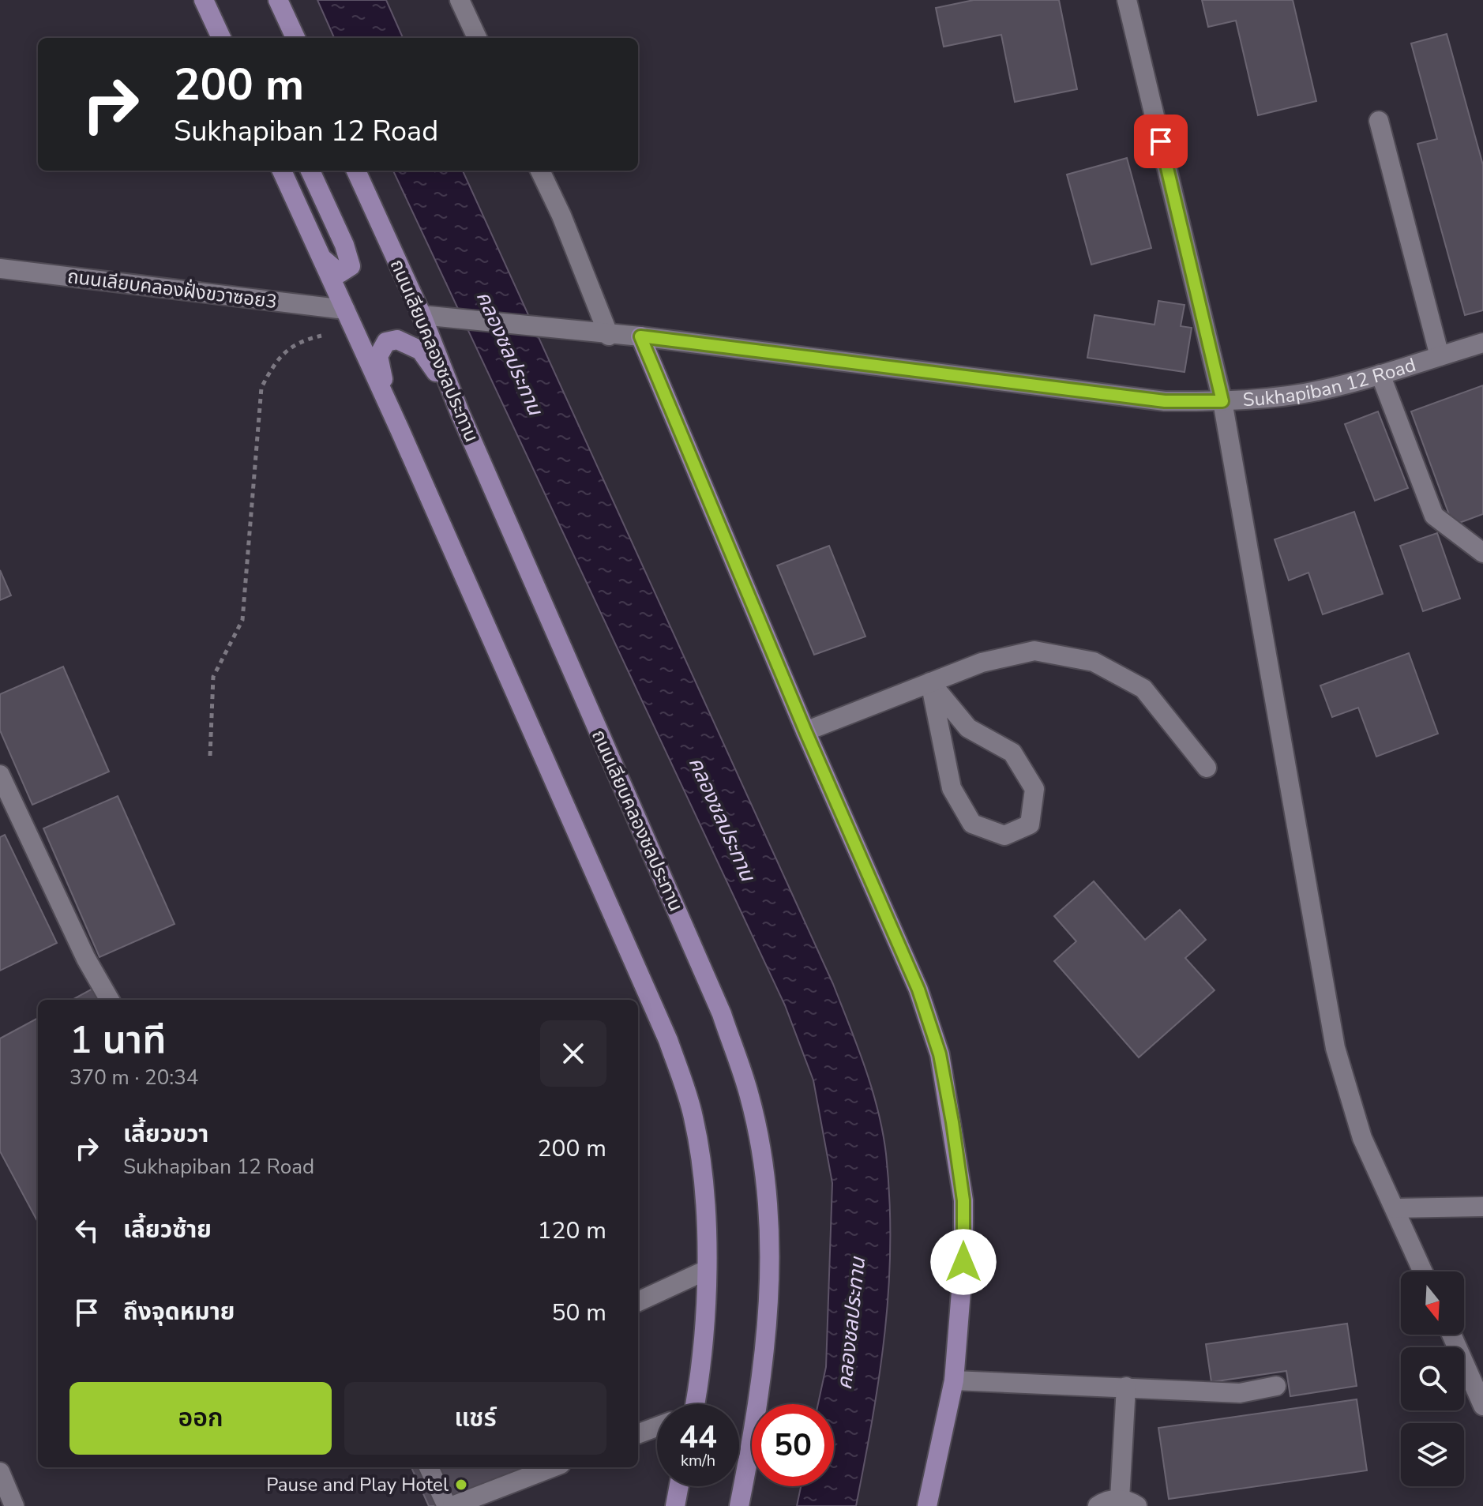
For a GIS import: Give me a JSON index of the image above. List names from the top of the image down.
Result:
{
  "streets": {
    "main road": ["ถนนเลียบคลองชลประทาน"],
    "street": ["ถนนเลียบคลองฝั่งขวาซอย3", "Sukhapiban 12 Road"]
  },
  "crossings": [
    ["ถนนเลียบคลองชลประทาน", "Sukhapiban 12 Road"]
  ],
  "water": ["คลองชลประทาน"],
  "places": ["Pause and Play Hotel"],
  "north": "bottom",
  "page": {
    "turn": ["200 m", "Sukhapiban 12 Road"],
    "heading": ["1 นาที", "370 m · 20:34"],
    "list": [
      {
        "name": "เลี้ยวขวา",
        "note": "Sukhapiban 12 Road",
        "value": "200 m"
      },
      {
        "name": "เลี้ยวซ้าย",
        "value": "120 m"
      },
      {
        "name": "ถึงจุดหมาย",
        "value": "50 m"
      }
    ],
    "buttons": ["ออก", "แชร์"],
    "speed": "44 km/h",
    "limit": "50"
  }
}
